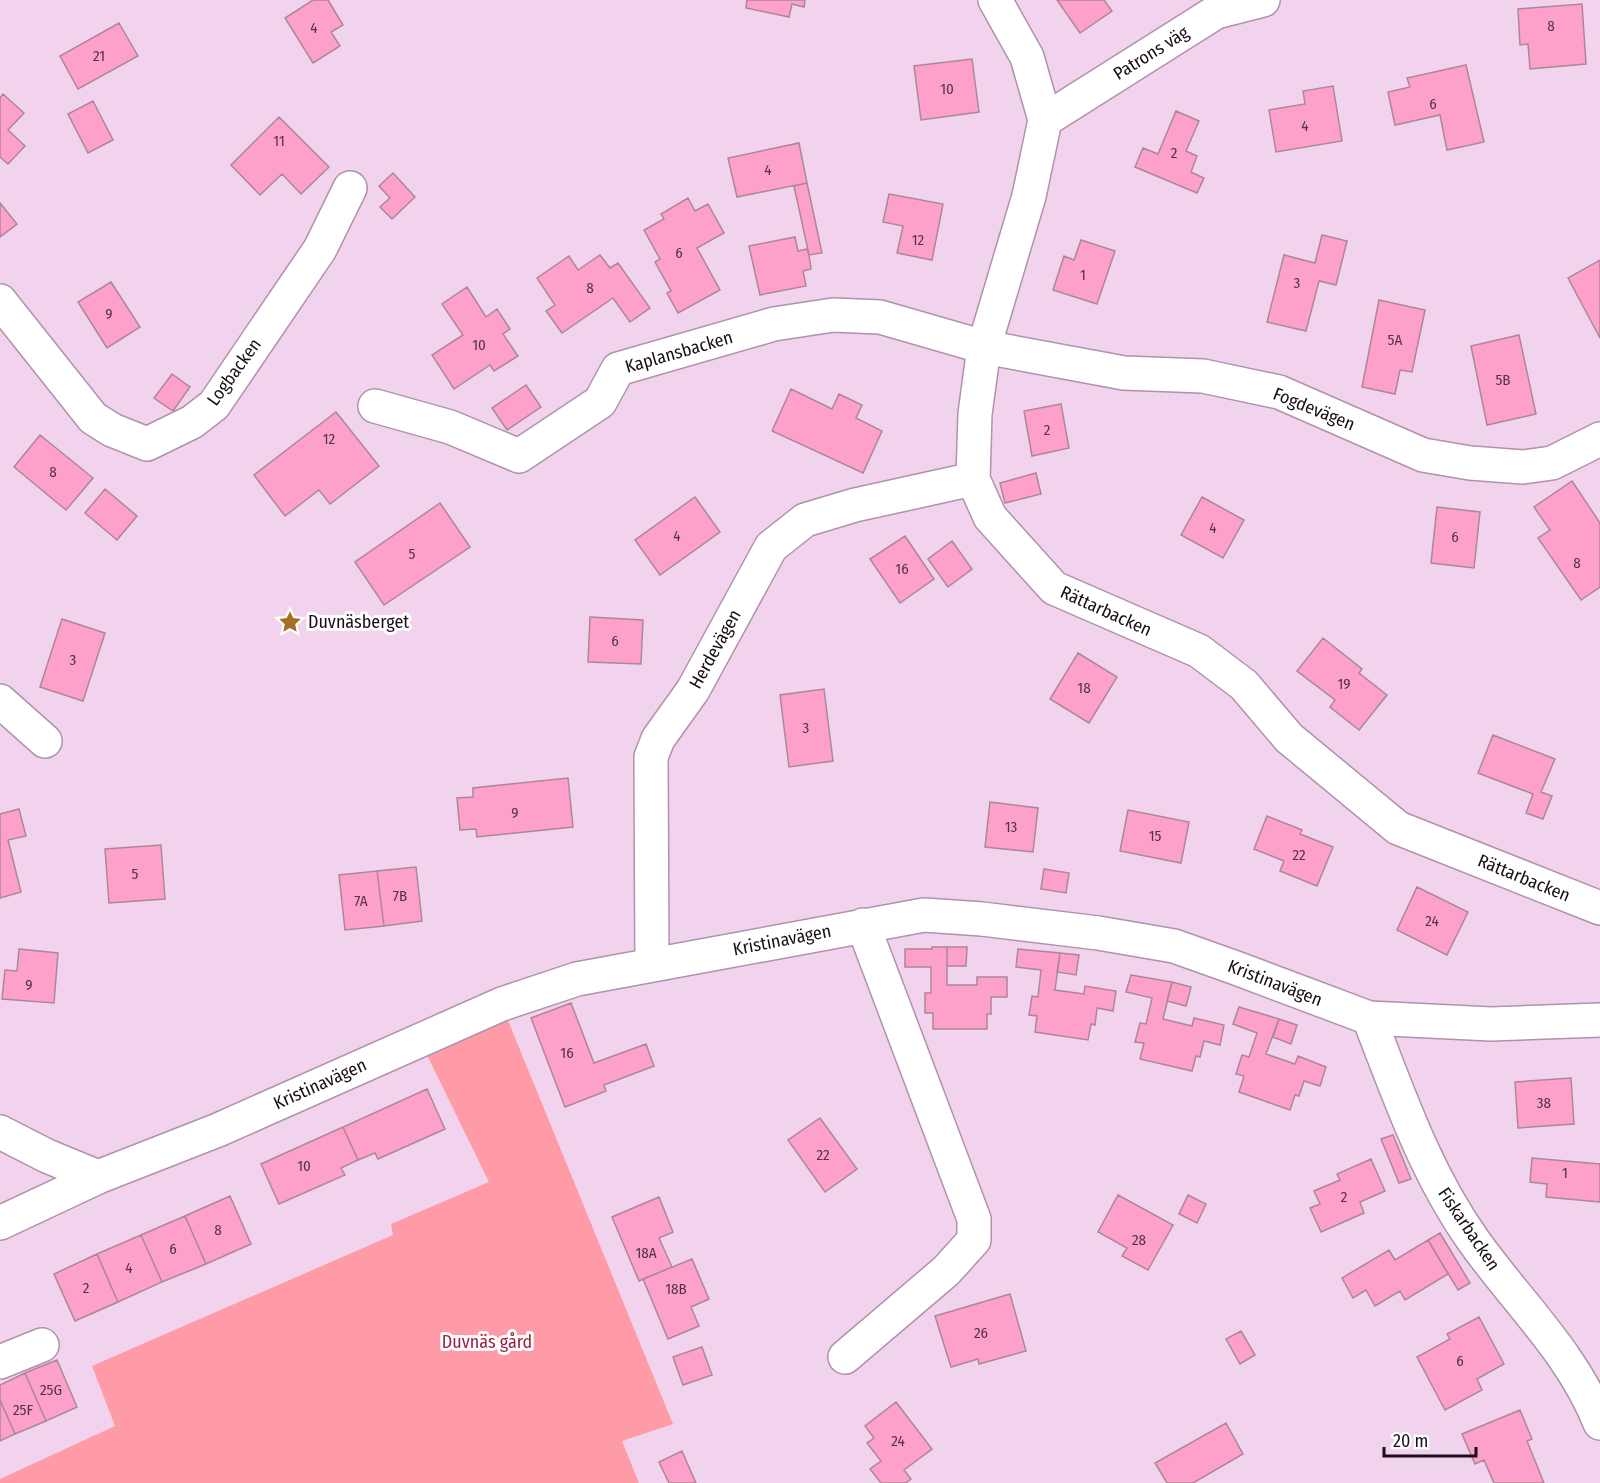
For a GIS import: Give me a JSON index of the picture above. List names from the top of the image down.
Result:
{
  "streets": {
    "street": [
      "Patrons väg",
      "Kaplansbacken",
      "Logbacken",
      "Fogdevägen",
      "Rättarbacken",
      "Herdevägen",
      "Kristinavägen",
      "Fiskarbacken"
    ]
  },
  "crossings": [
    ["Patrons väg", "Rättarbacken"],
    ["Kaplansbacken", "Fogdevägen"],
    ["Kaplansbacken", "Rättarbacken"],
    ["Fogdevägen", "Rättarbacken"],
    ["Rättarbacken", "Herdevägen"],
    ["Herdevägen", "Kristinavägen"],
    ["Kristinavägen", "Fiskarbacken"]
  ],
  "parks": ["Duvnäs gård"],
  "places": {
    "place": ["Duvnäsberget"]
  },
  "house_numbers": [
    "8",
    "4",
    "21",
    "10",
    "6",
    "4",
    "11",
    "2",
    "4",
    "12",
    "6",
    "1",
    "3",
    "8",
    "9",
    "5A",
    "10",
    "5B",
    "2",
    "12",
    "8",
    "4",
    "4",
    "6",
    "5",
    "8",
    "16",
    "6",
    "3",
    "19",
    "18",
    "3",
    "9",
    "13",
    "15",
    "22",
    "5",
    "7B",
    "7A",
    "24",
    "9",
    "16",
    "38",
    "22",
    "10",
    "1",
    "2",
    "8",
    "28",
    "6",
    "18A",
    "4",
    "2",
    "18B",
    "26",
    "6",
    "25G",
    "25F",
    "24"
  ],
  "scale_bar": "20 m"
}
